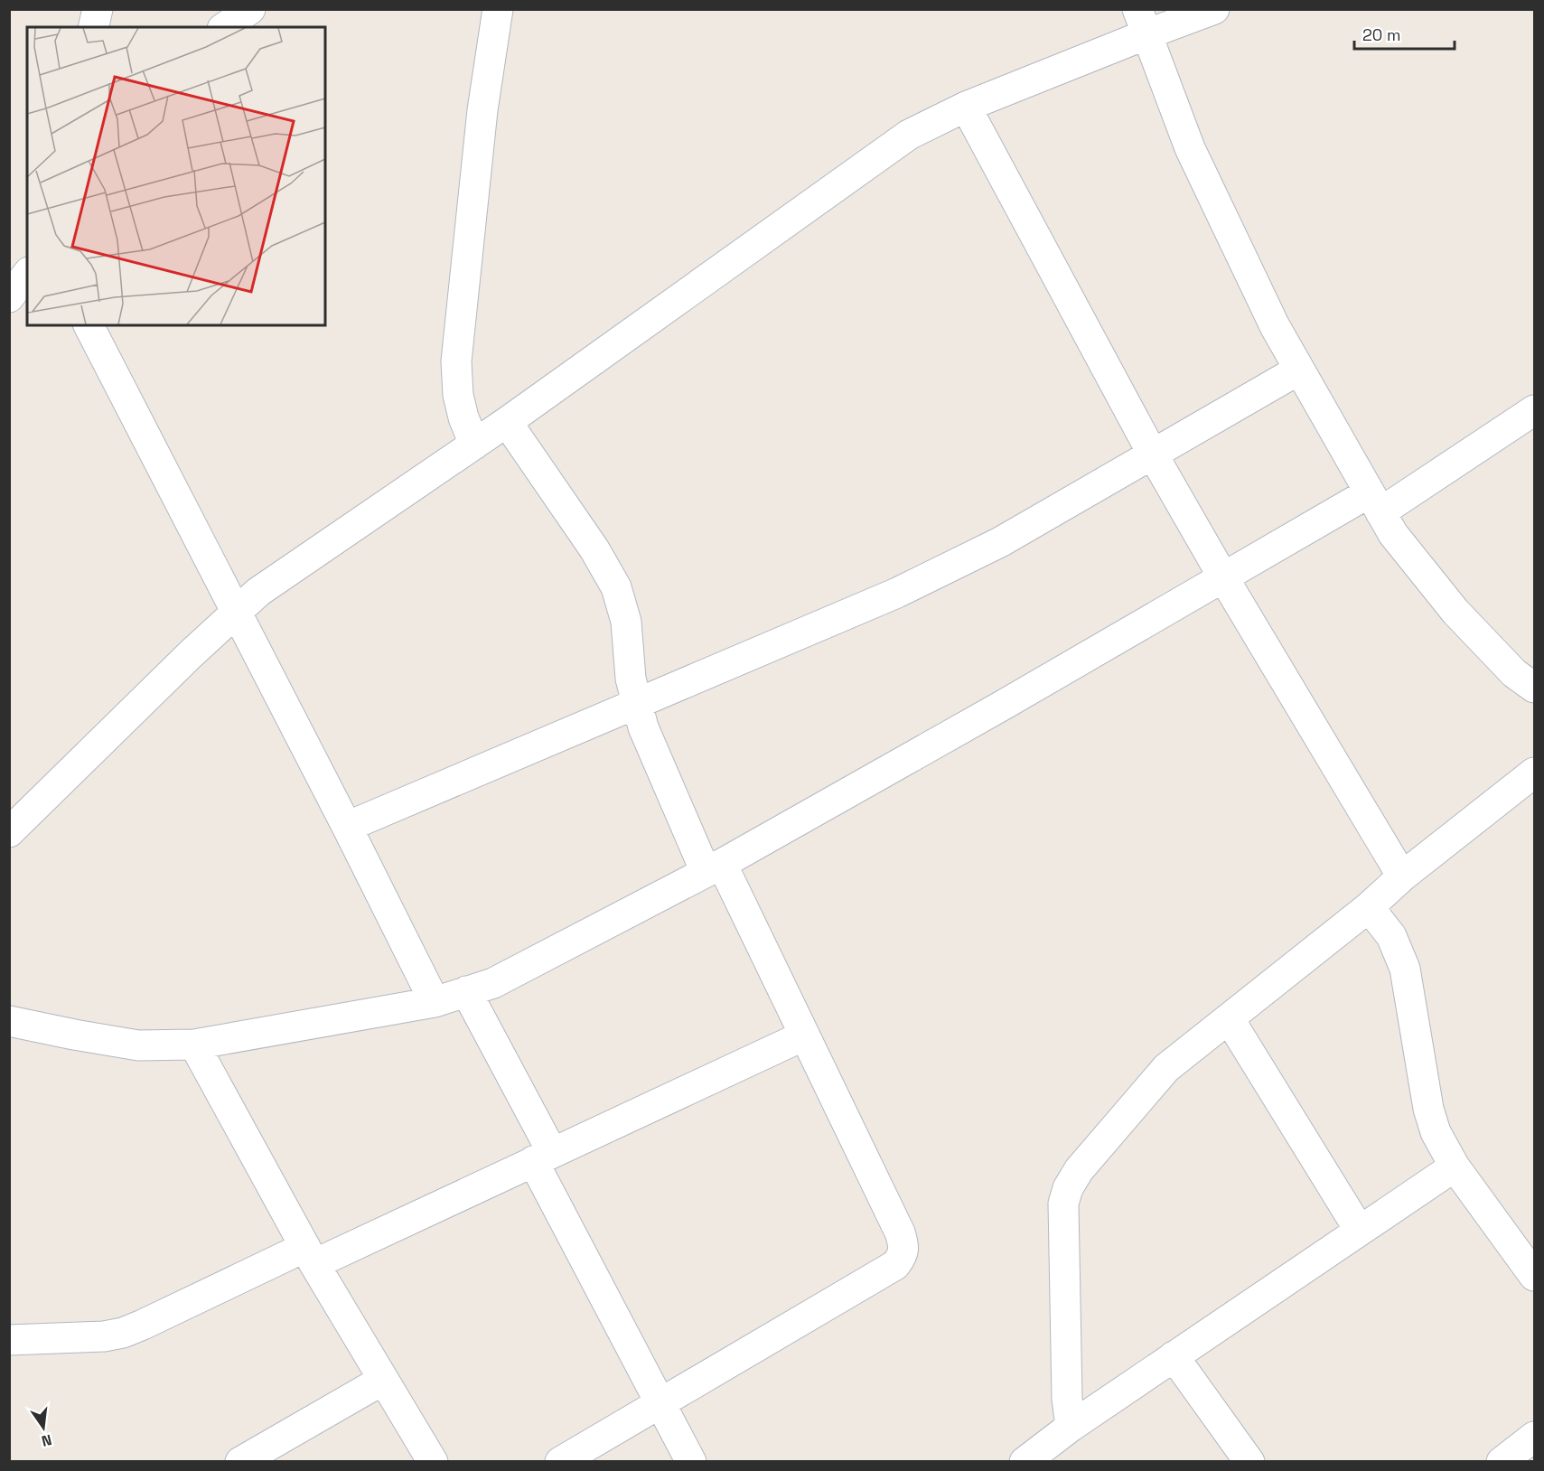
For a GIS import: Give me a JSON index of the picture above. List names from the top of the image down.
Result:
{
  "scale_bar": "20 m",
  "north": "bottom"
}
